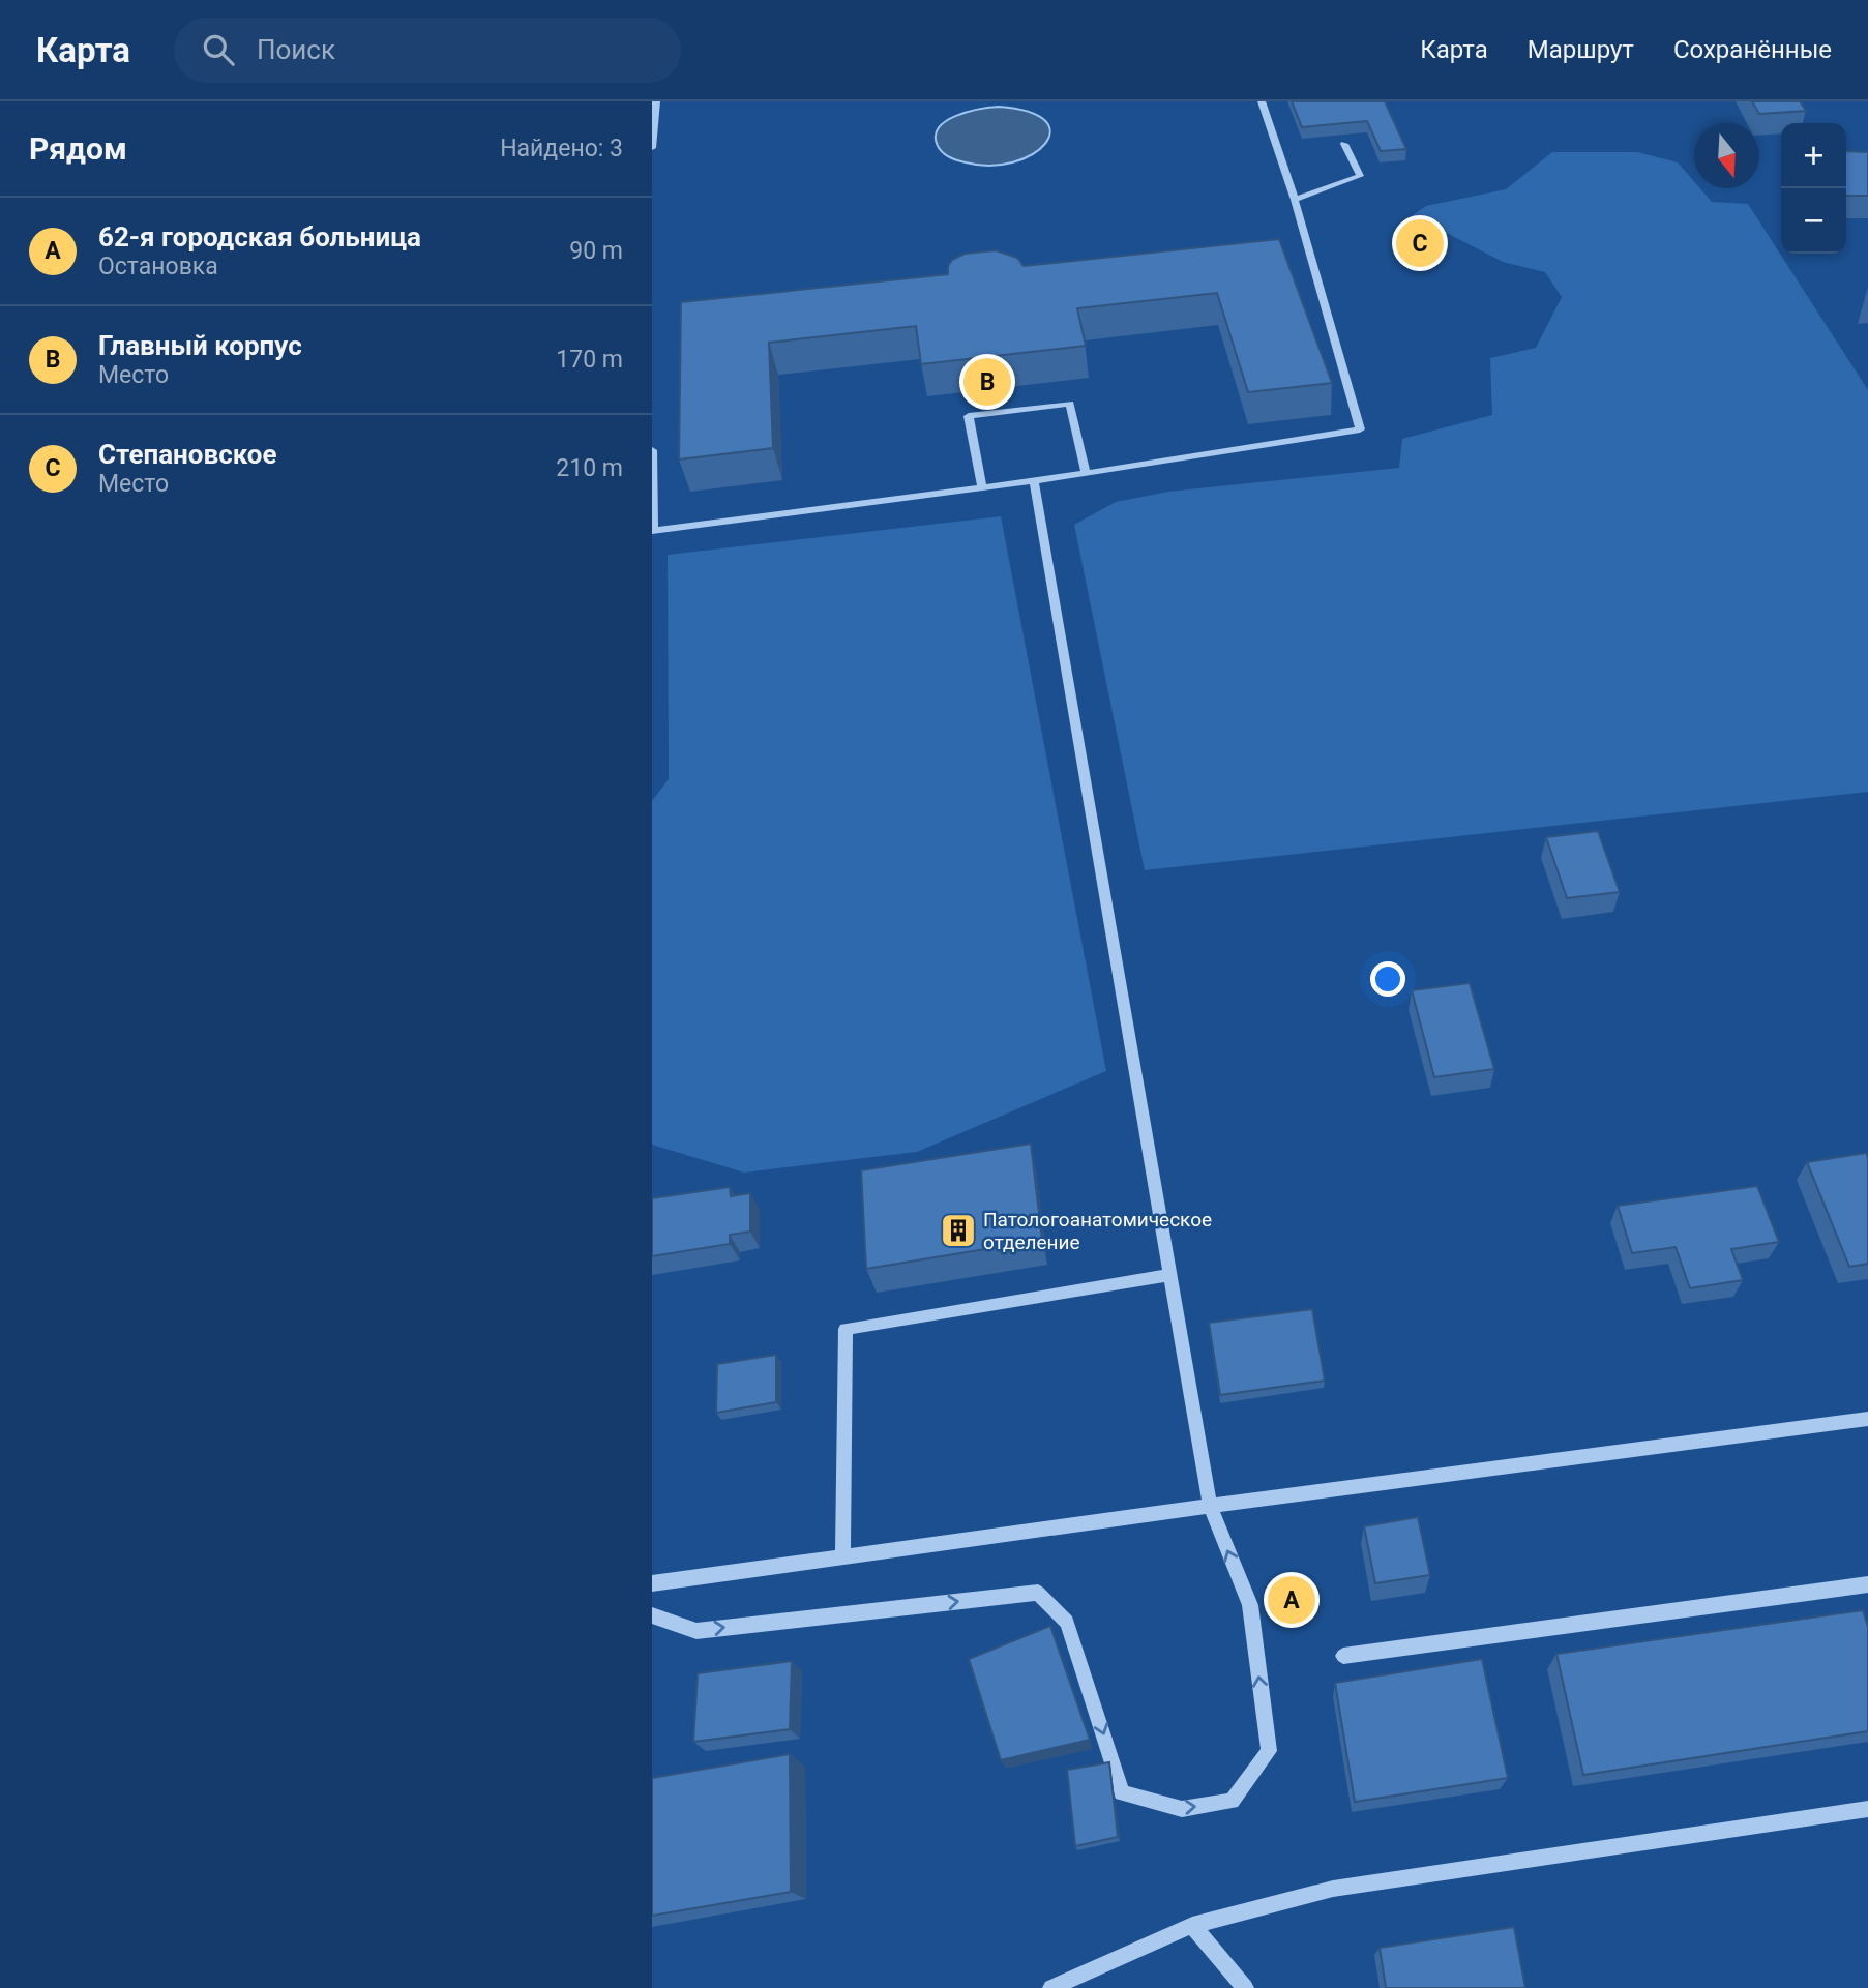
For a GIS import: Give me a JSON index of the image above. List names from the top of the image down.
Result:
{
  "places": {
    "building": ["Патологоанатомическое отделение"]
  },
  "north": "bottom",
  "page": {
    "header": "Карта",
    "search": "Поиск",
    "nav": ["Карта", "Маршрут", "Сохранённые"],
    "heading": ["Рядом", "Найдено: 3"],
    "map_buttons": ["+", "−"],
    "list": [
      {
        "mark": "A",
        "name": "62-я городская больница",
        "note": "Остановка",
        "value": "90 m"
      },
      {
        "mark": "B",
        "name": "Главный корпус",
        "note": "Место",
        "value": "170 m"
      },
      {
        "mark": "C",
        "name": "Степановское",
        "note": "Место",
        "value": "210 m"
      }
    ],
    "pins": ["C", "B", "A"]
  }
}
